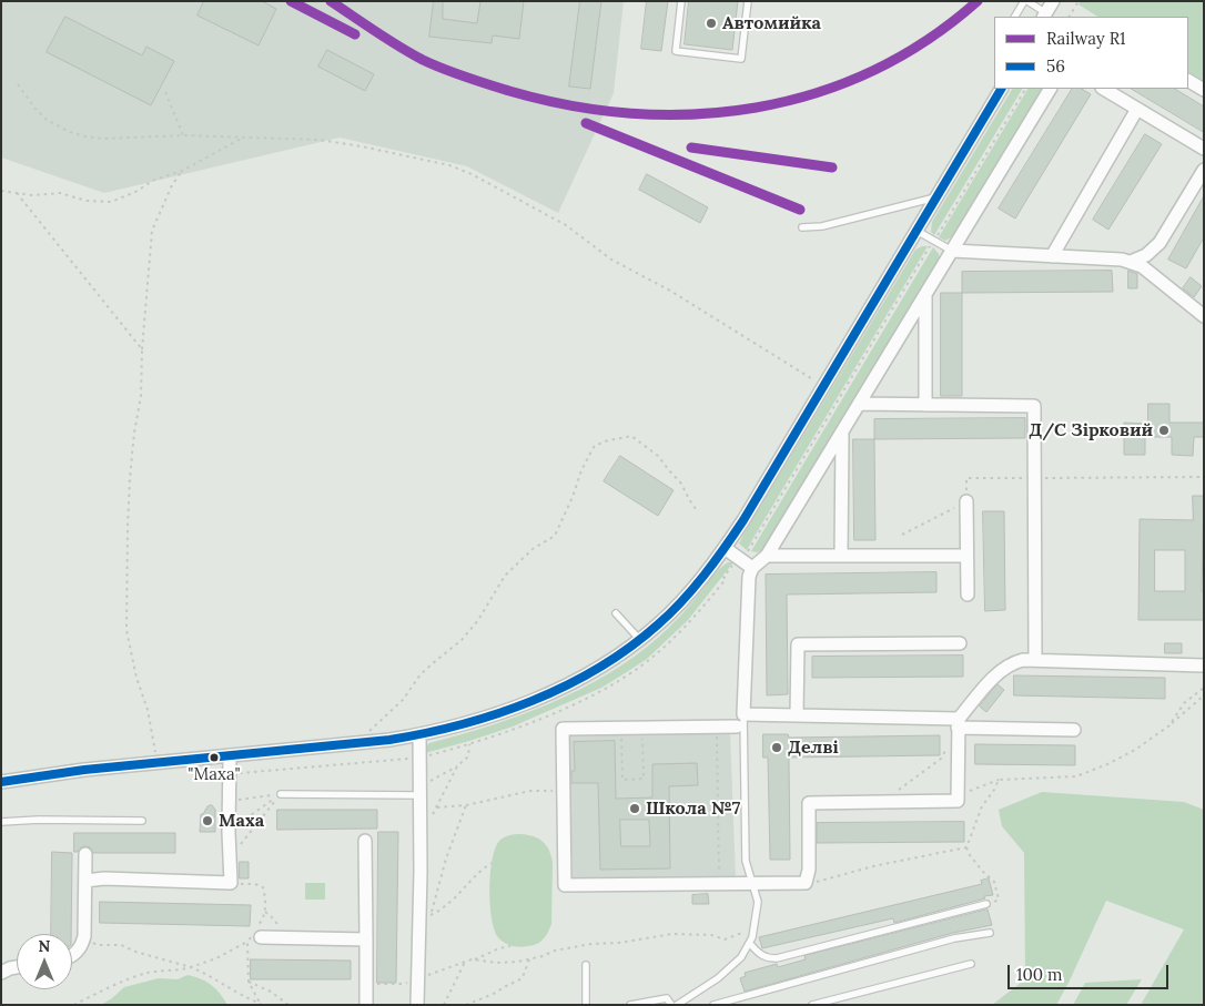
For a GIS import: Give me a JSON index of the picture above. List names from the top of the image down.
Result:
{
  "places": [
    "Автомийка",
    "Д/С Зірковий",
    "Делві",
    "\"Маха\"",
    "Школа №7",
    "Маха"
  ],
  "lines": ["rail line R1", "transit line 56"],
  "legend": ["Railway R1", "56"],
  "scale_bar": "100 m",
  "north": "top"
}
